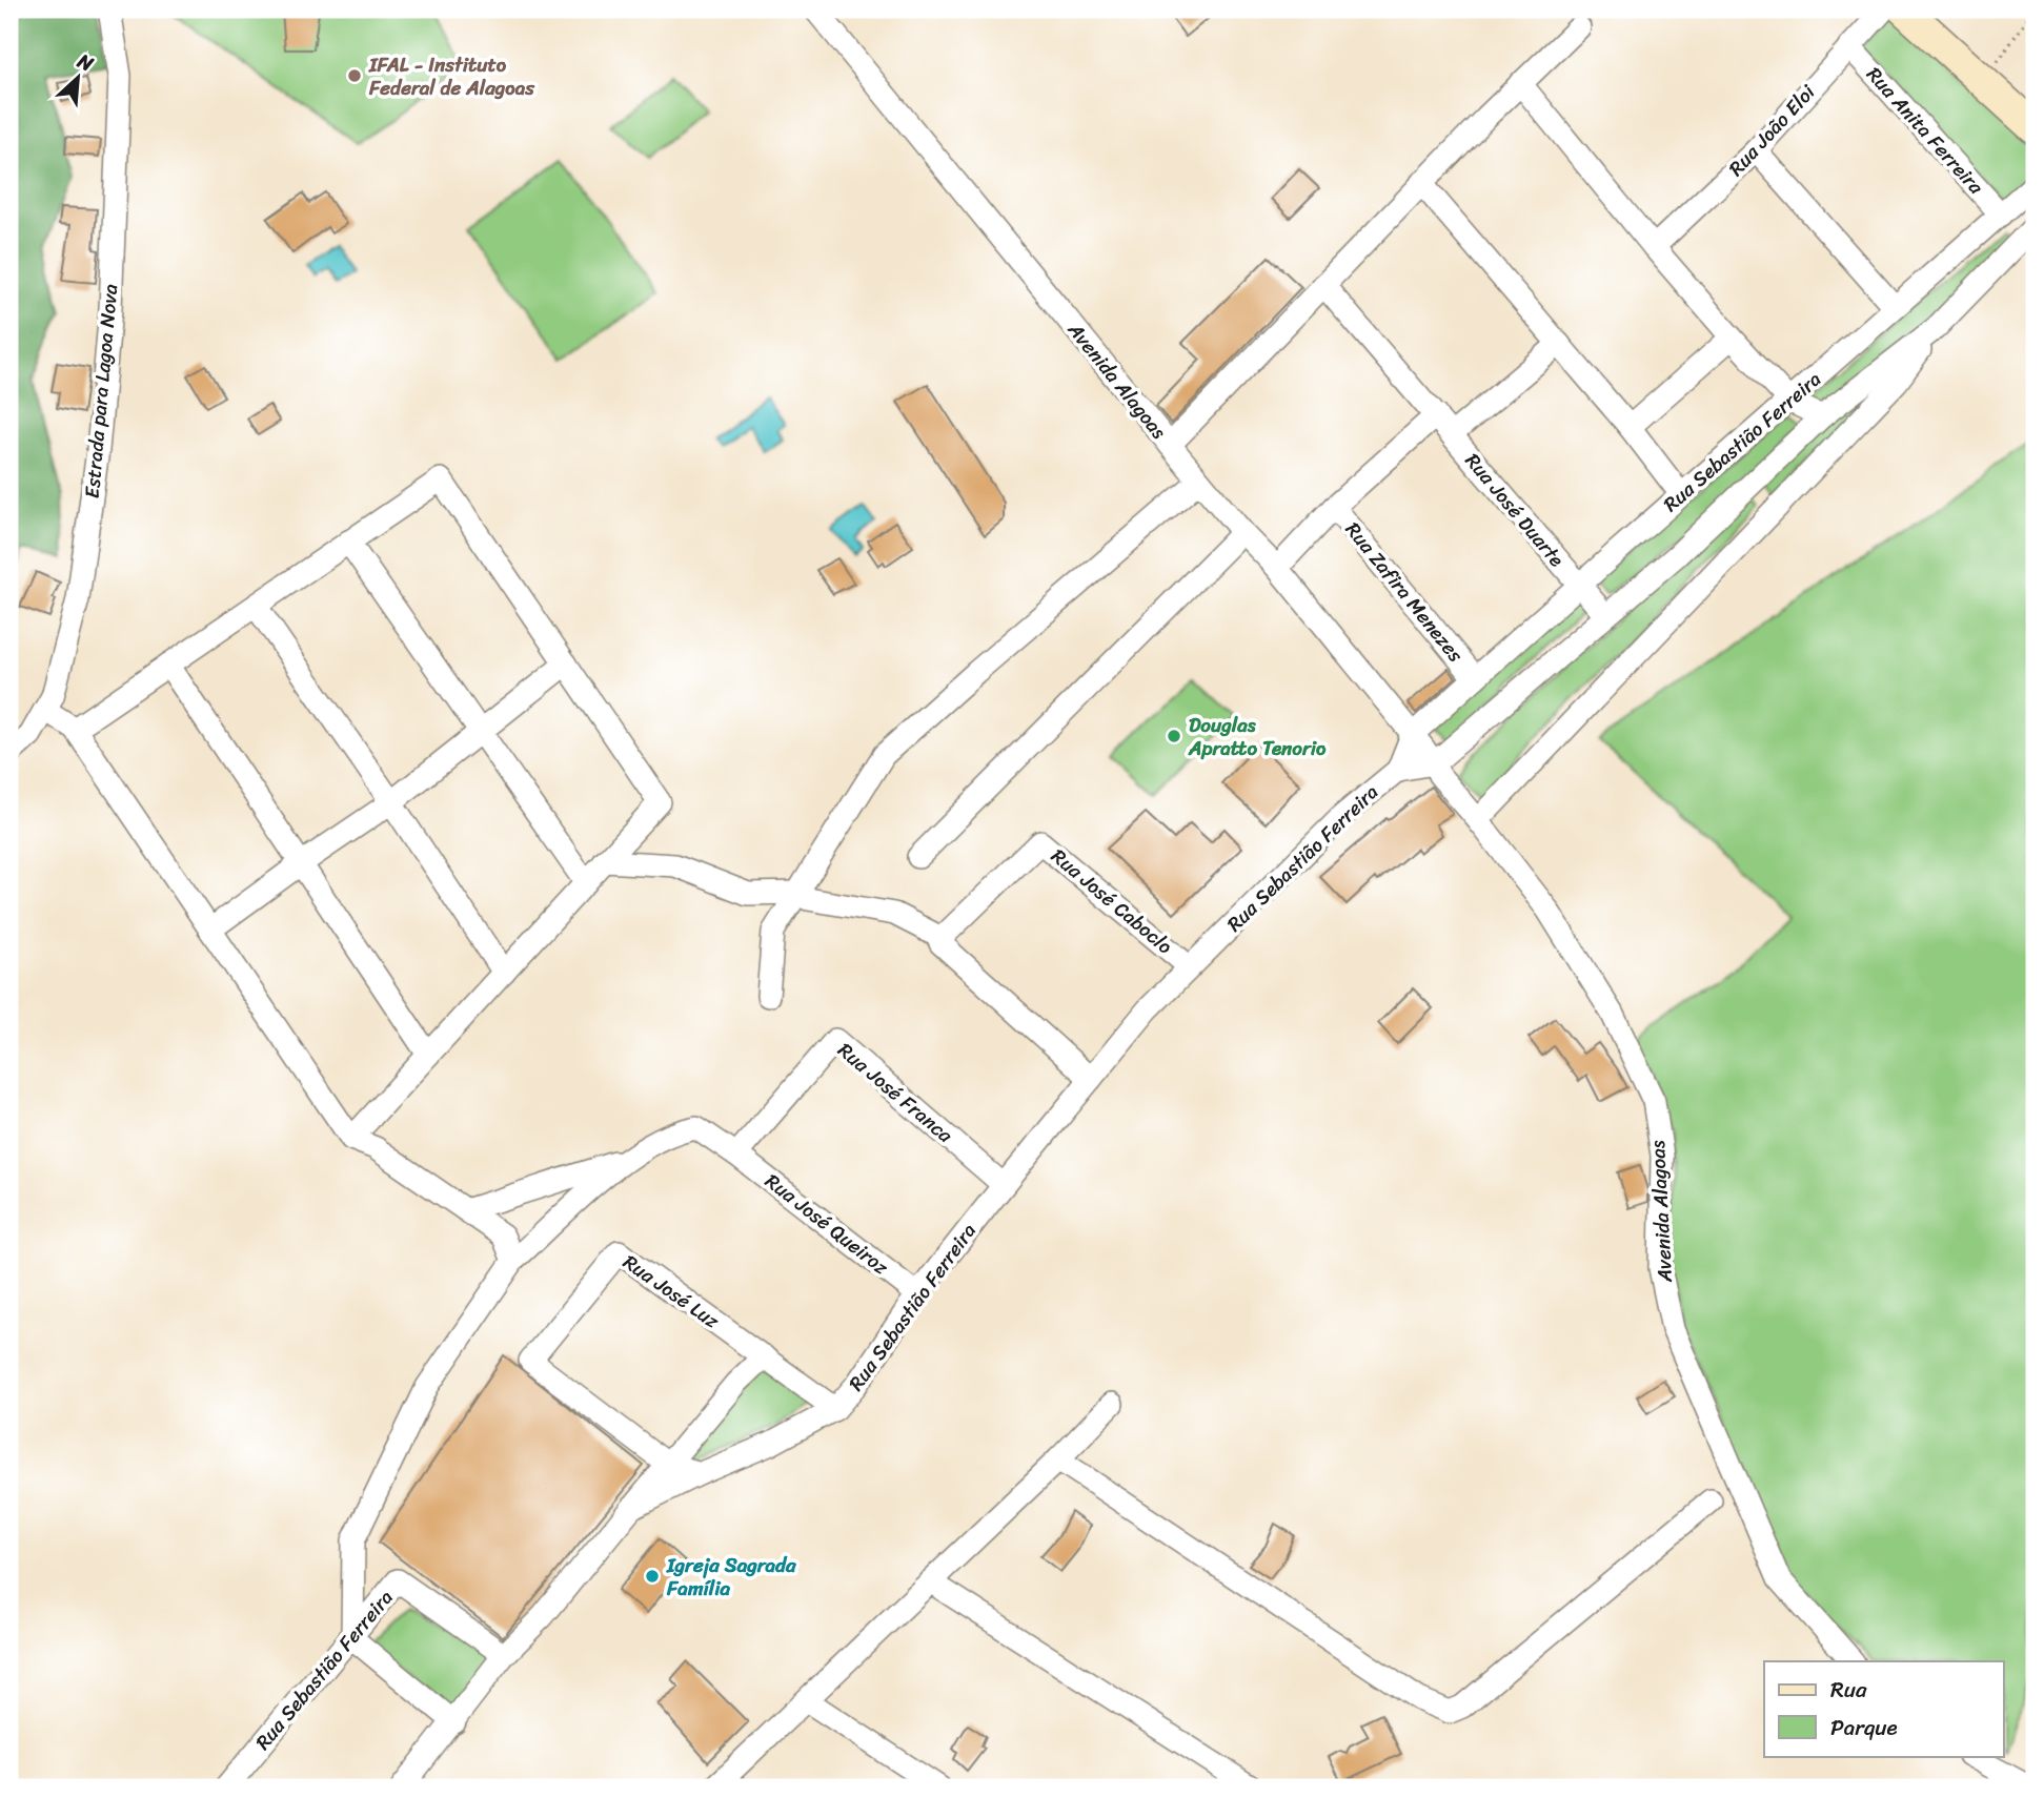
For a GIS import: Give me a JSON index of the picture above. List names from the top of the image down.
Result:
{
  "streets": {
    "street": [
      "Rua João Eloi",
      "Rua Anita Ferreira",
      "Avenida Alagoas",
      "Estrada para Lagoa Nova",
      "Rua Sebastião Ferreira",
      "Rua José Duarte",
      "Rua Zafira Menezes",
      "Rua José Caboclo",
      "Rua José Franca",
      "Rua José Queiroz",
      "Rua José Luz"
    ]
  },
  "crossings": [
    ["Rua João Eloi", "Rua Anita Ferreira"],
    ["Rua Anita Ferreira", "Rua Sebastião Ferreira"],
    ["Avenida Alagoas", "Rua Sebastião Ferreira"],
    ["Rua Sebastião Ferreira", "Rua José Duarte"],
    ["Rua Sebastião Ferreira", "Rua Zafira Menezes"],
    ["Rua Sebastião Ferreira", "Rua José Caboclo"],
    ["Rua Sebastião Ferreira", "Rua José Franca"],
    ["Rua Sebastião Ferreira", "Rua José Queiroz"],
    ["Rua Sebastião Ferreira", "Rua José Luz"],
    ["Rua José Franca", "Rua José Queiroz"]
  ],
  "places": ["IFAL - Instituto Federal de Alagoas", "Douglas Apratto Tenorio", "Igreja Sagrada Família"],
  "legend": ["Rua", "Parque"],
  "north": "top right"
}
